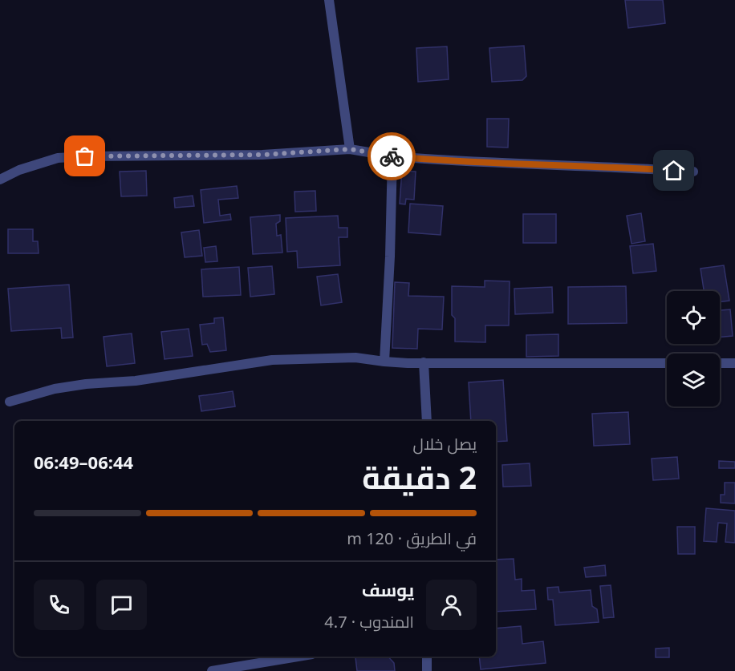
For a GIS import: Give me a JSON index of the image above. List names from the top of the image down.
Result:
{
  "page": {
    "heading": ["2 دقيقة", "يصل خلال", "06:44–06:49"],
    "panel": ["يوسف", "المندوب · 4.7"],
    "bar": "في الطريق · 120 m"
  }
}
